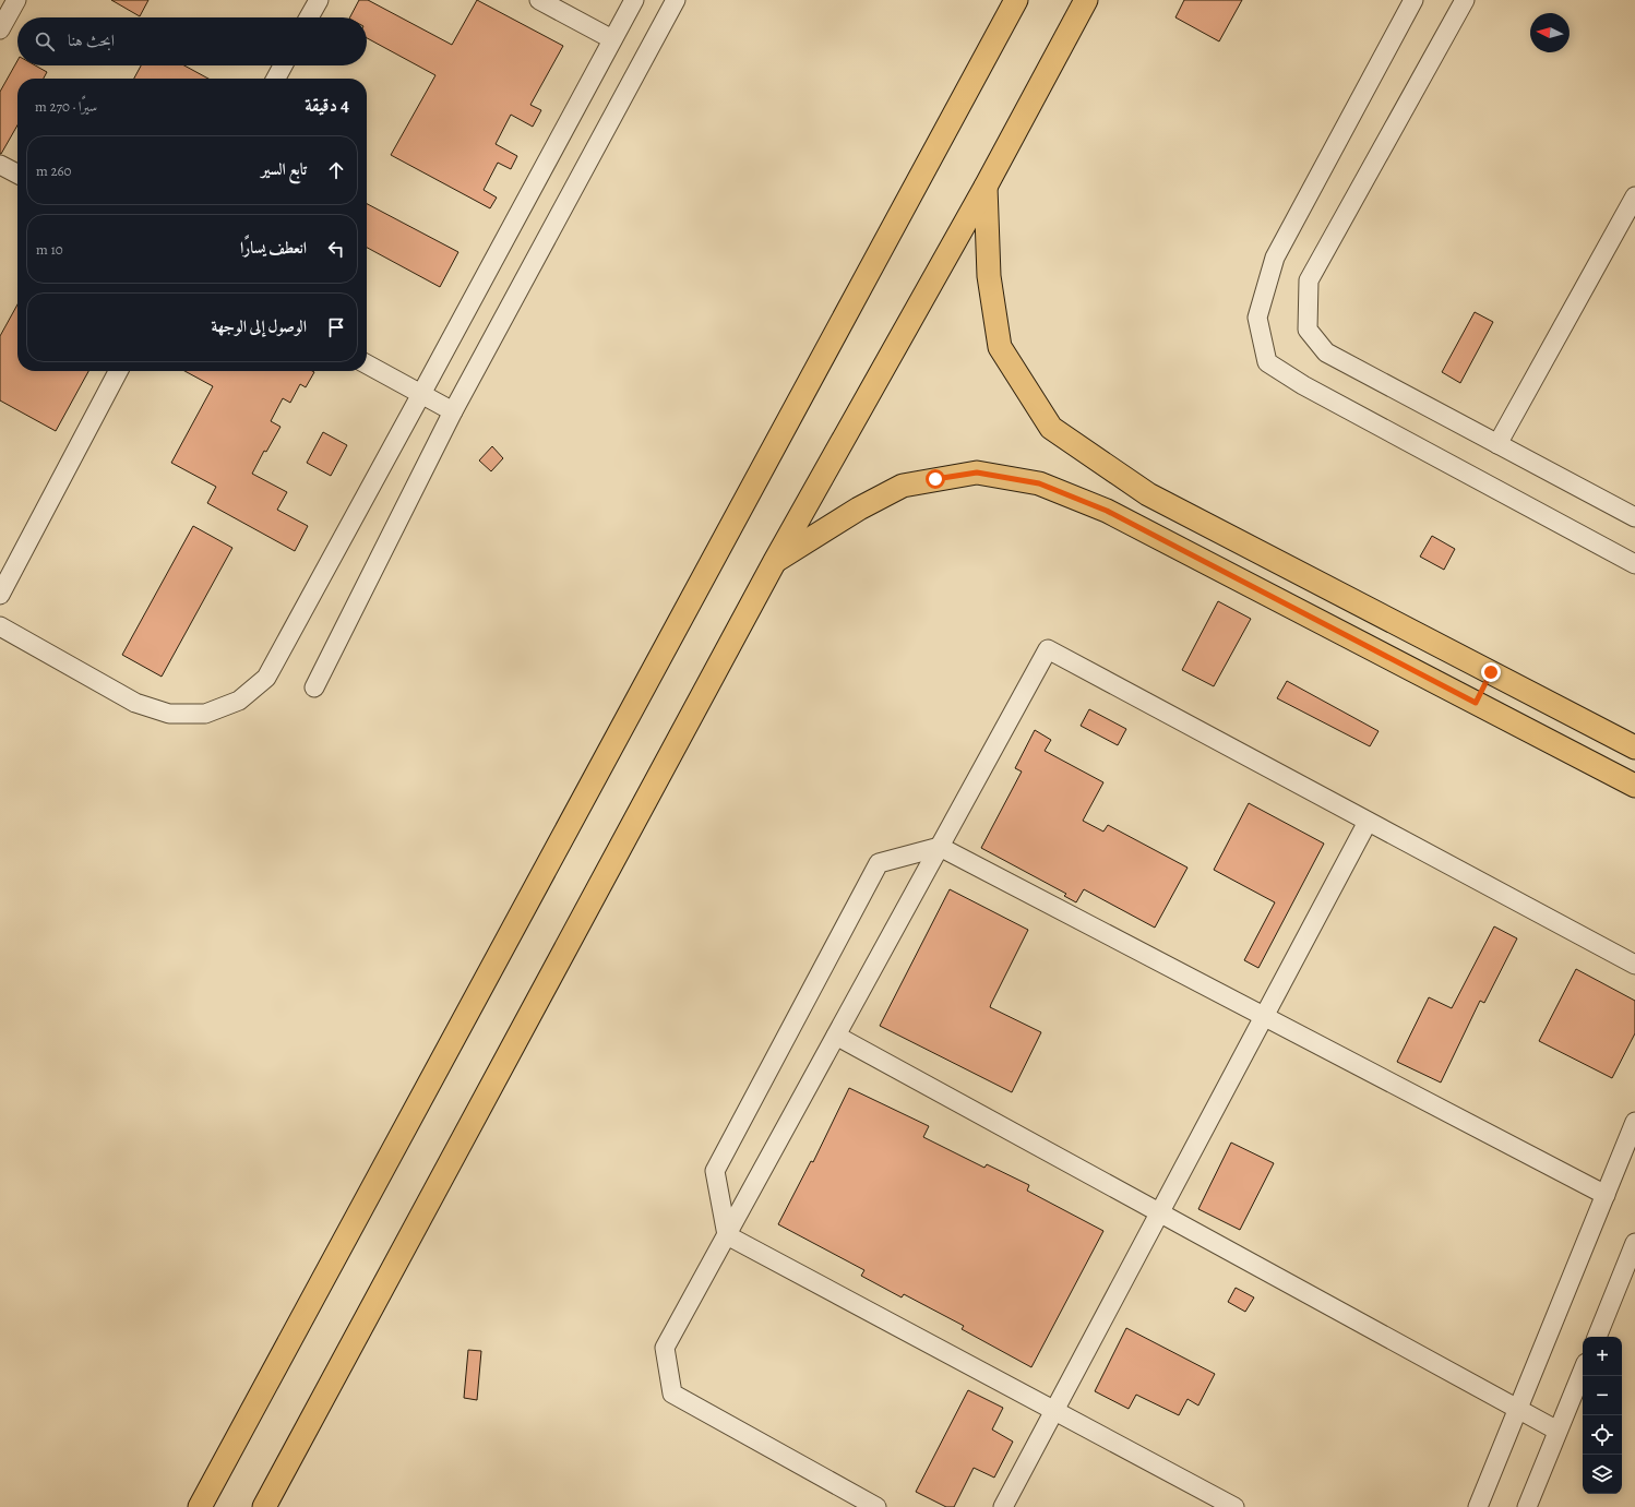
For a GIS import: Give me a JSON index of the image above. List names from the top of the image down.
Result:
{
  "north": "left",
  "page": {
    "search": "ابحث هنا",
    "heading": ["4 دقيقة", "سيرًا · 270 m"],
    "list": [
      ["تابع السير", "260 m"],
      ["انعطف يسارًا", "10 m"],
      "الوصول إلى الوجهة"
    ],
    "map_buttons": ["+", "−"]
  }
}
